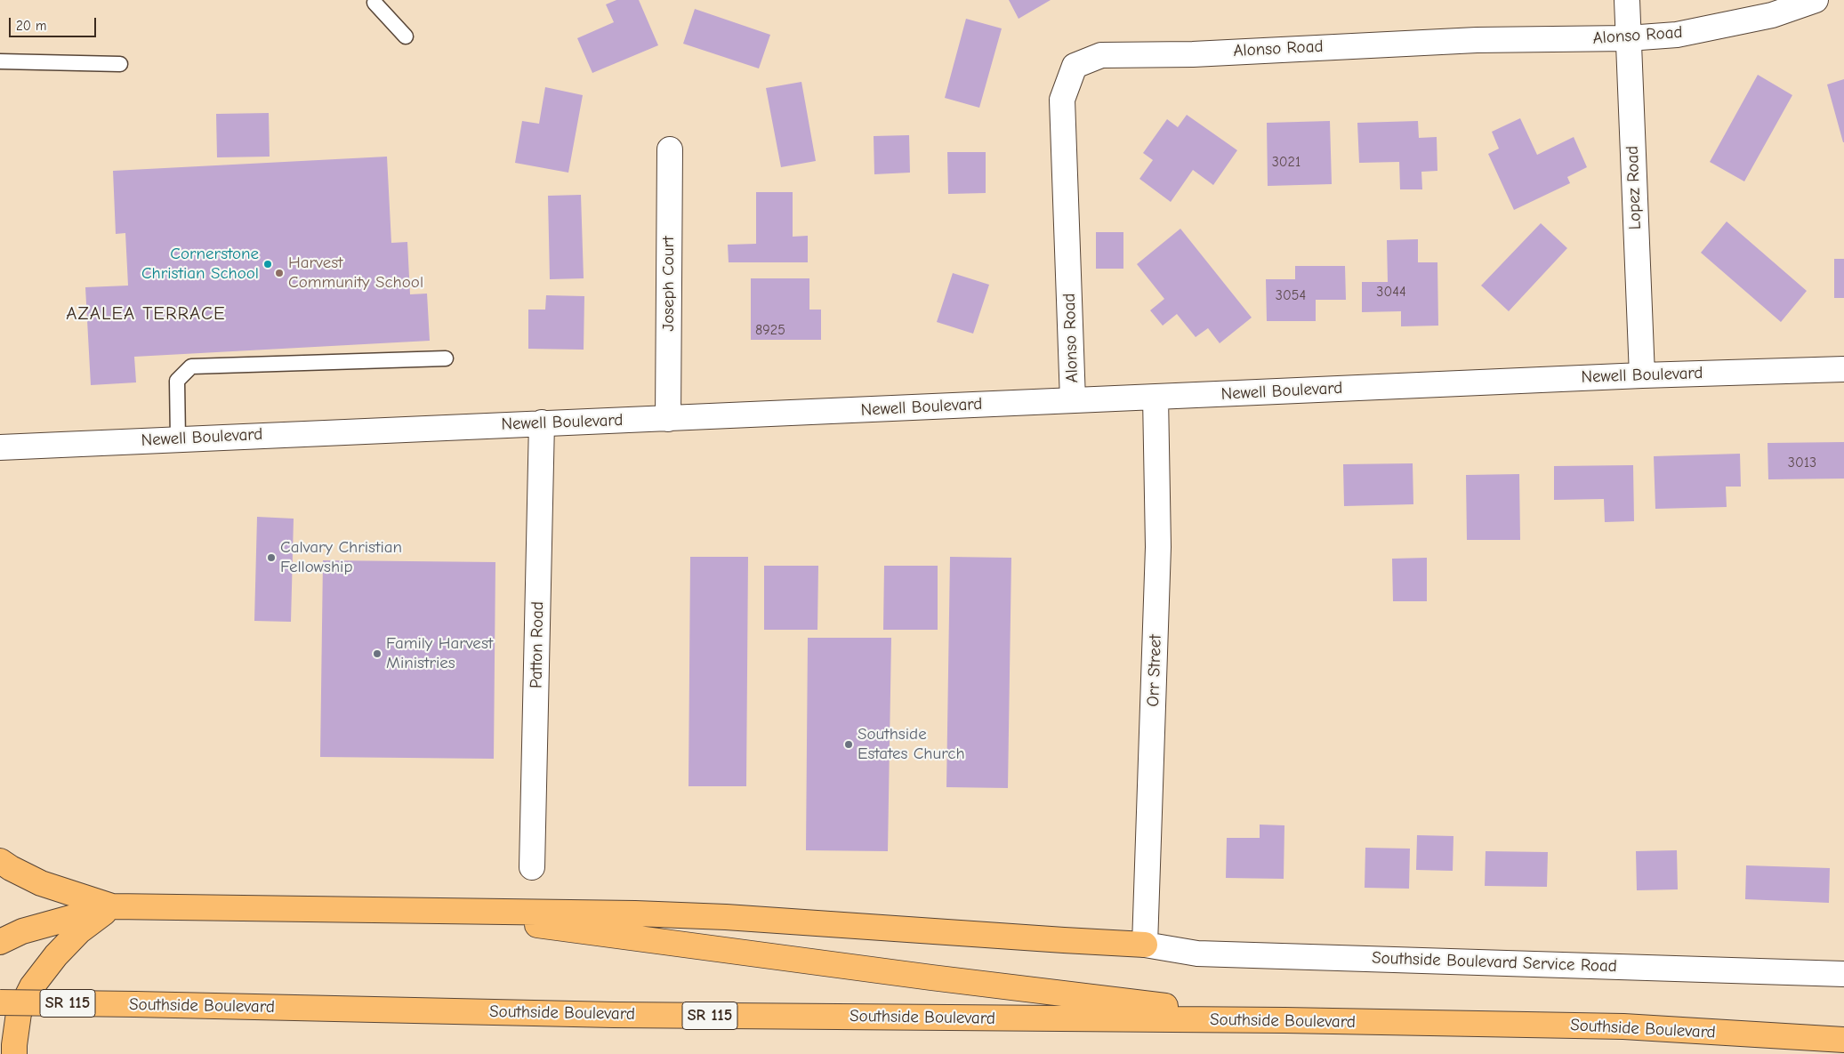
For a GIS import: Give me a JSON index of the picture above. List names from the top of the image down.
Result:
{
  "streets": {
    "highway": ["SR 115", "Southside Boulevard"],
    "street": [
      "Alonso Road",
      "Lopez Road",
      "Joseph Court",
      "Newell Boulevard",
      "Patton Road",
      "Orr Street",
      "Southside Boulevard Service Road"
    ]
  },
  "crossings": [
    ["Alonso Road", "Lopez Road"],
    ["Alonso Road", "Newell Boulevard"],
    ["Lopez Road", "Newell Boulevard"],
    ["Joseph Court", "Newell Boulevard"],
    ["Newell Boulevard", "Patton Road"],
    ["Newell Boulevard", "Orr Street"],
    ["Orr Street", "Southside Boulevard Service Road"]
  ],
  "districts": ["AZALEA TERRACE"],
  "places": [
    "Cornerstone Christian School",
    "Harvest Community School",
    "Calvary Christian Fellowship",
    "Family Harvest Ministries",
    "Southside Estates Church"
  ],
  "house_numbers": [
    "3021",
    "3044",
    "3054",
    "8925",
    "3013"
  ],
  "scale_bar": "20 m"
}
